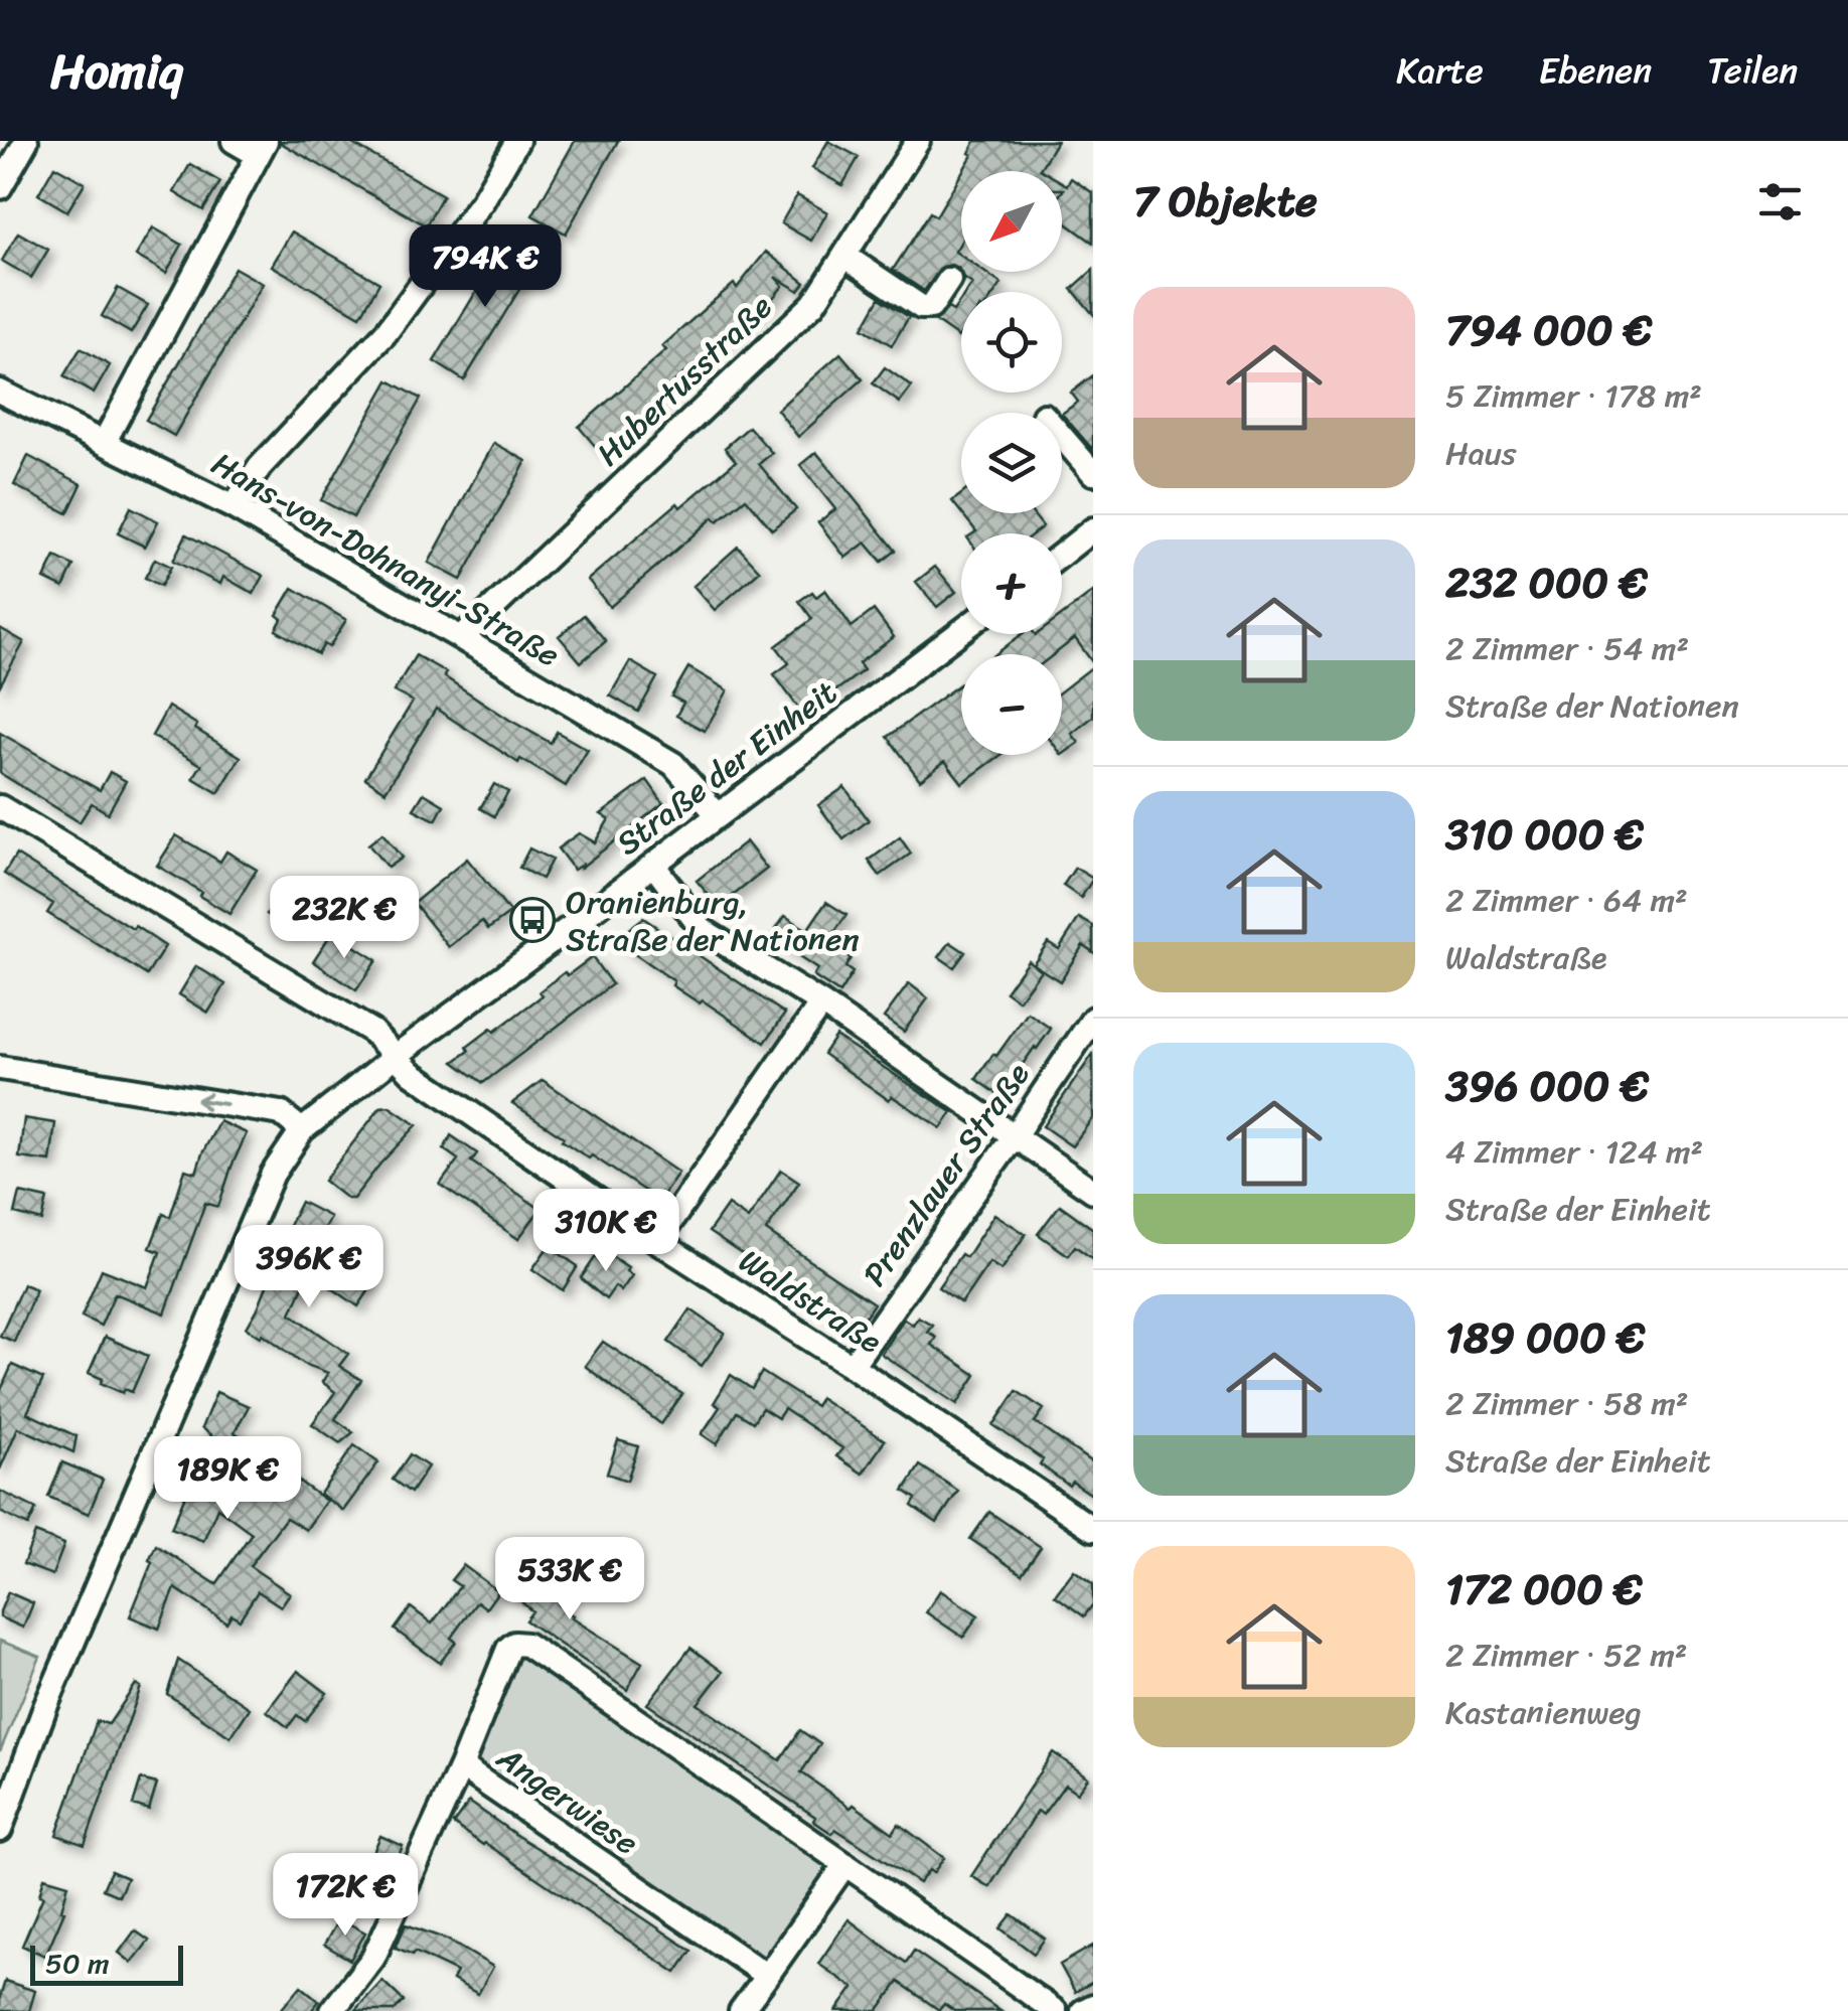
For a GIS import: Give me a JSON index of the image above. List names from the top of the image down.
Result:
{
  "streets": {
    "street": [
      "Hubertusstraße",
      "Hans-von-Dohnanyi-Straße",
      "Straße der Einheit",
      "Prenzlauer Straße",
      "Waldstraße",
      "Angerwiese"
    ]
  },
  "crossings": [
    ["Hubertusstraße", "Hans-von-Dohnanyi-Straße"],
    ["Hans-von-Dohnanyi-Straße", "Straße der Einheit"],
    ["Straße der Einheit", "Waldstraße"],
    ["Prenzlauer Straße", "Waldstraße"]
  ],
  "places": {
    "bus stop": ["Oranienburg, Straße der Nationen"]
  },
  "scale_bar": "50 m",
  "north": "bottom left",
  "page": {
    "header": "Homiq",
    "nav": ["Karte", "Ebenen", "Teilen"],
    "heading": "7 Objekte",
    "map_buttons": ["+", "−"],
    "price": [
      "794K €",
      "232K €",
      "310K €",
      "396K €",
      "189K €",
      "533K €",
      "172K €"
    ],
    "list": [
      {
        "name": "794 000 €",
        "note": "5 Zimmer · 178 m² · Haus"
      },
      {
        "name": "232 000 €",
        "note": "2 Zimmer · 54 m² · Straße der Nationen"
      },
      {
        "name": "310 000 €",
        "note": "2 Zimmer · 64 m² · Waldstraße"
      },
      {
        "name": "396 000 €",
        "note": "4 Zimmer · 124 m² · Straße der Einheit"
      },
      {
        "name": "189 000 €",
        "note": "2 Zimmer · 58 m² · Straße der Einheit"
      },
      {
        "name": "172 000 €",
        "note": "2 Zimmer · 52 m² · Kastanienweg"
      }
    ],
    "scale": "50 m"
  }
}
